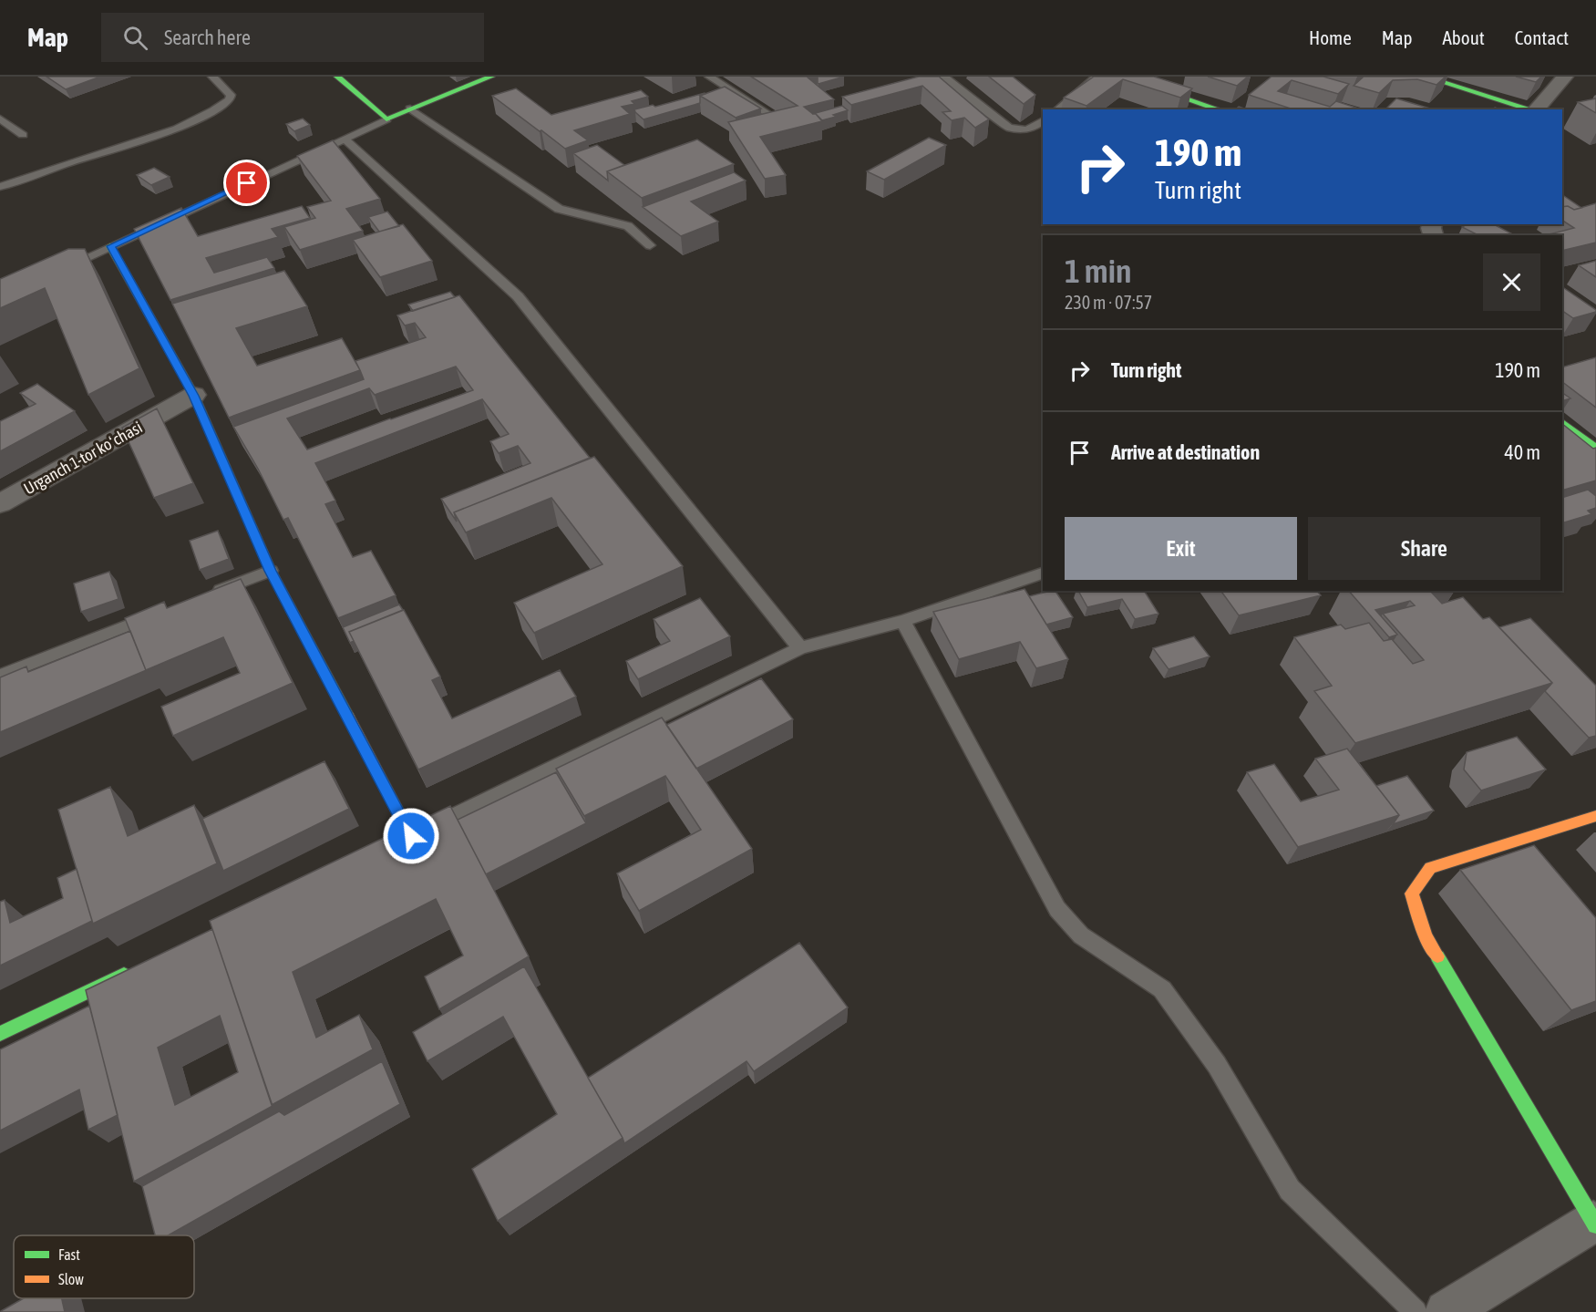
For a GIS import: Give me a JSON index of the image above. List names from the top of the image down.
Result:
{
  "streets": {
    "street": ["Urganch 1-tor koʻchasi"]
  },
  "legend": ["Fast", "Slow"],
  "page": {
    "header": "Map",
    "search": "Search here",
    "nav": [
      "Home",
      "Map",
      "About",
      "Contact"
    ],
    "turn": ["190 m", "Turn right"],
    "heading": ["1 min", "230 m · 07:57"],
    "list": [
      {
        "name": "Turn right",
        "value": "190 m"
      },
      {
        "name": "Arrive at destination",
        "value": "40 m"
      }
    ],
    "buttons": ["Exit", "Share"]
  }
}
